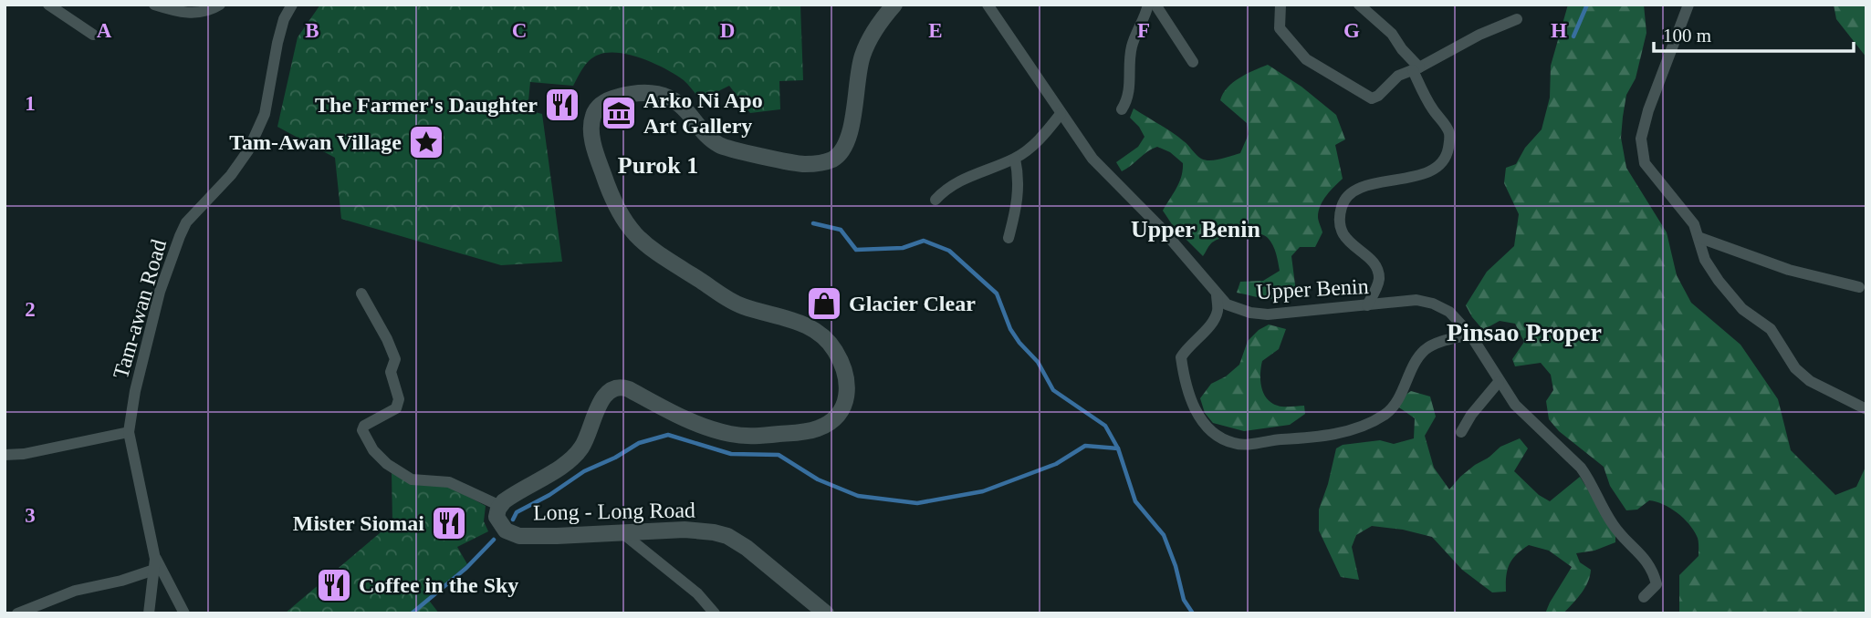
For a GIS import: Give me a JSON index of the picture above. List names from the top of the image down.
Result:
{
  "streets": {
    "main road": ["Long - Long Road"],
    "street": ["Upper Benin", "Tam-awan Road"]
  },
  "districts": ["Purok 1", "Upper Benin", "Pinsao Proper"],
  "places": {
    "restaurant": ["The Farmer's Daughter", "Mister Siomai", "Coffee in the Sky"],
    "museum": ["Arko Ni Apo Art Gallery"],
    "place": ["Tam-Awan Village"],
    "shop": ["Glacier Clear"]
  },
  "scale_bar": "100 m",
  "grid": {
    "columns": [
      "A",
      "B",
      "C",
      "D",
      "E",
      "F",
      "G",
      "H"
    ],
    "rows": ["1", "2", "3"]
  }
}
